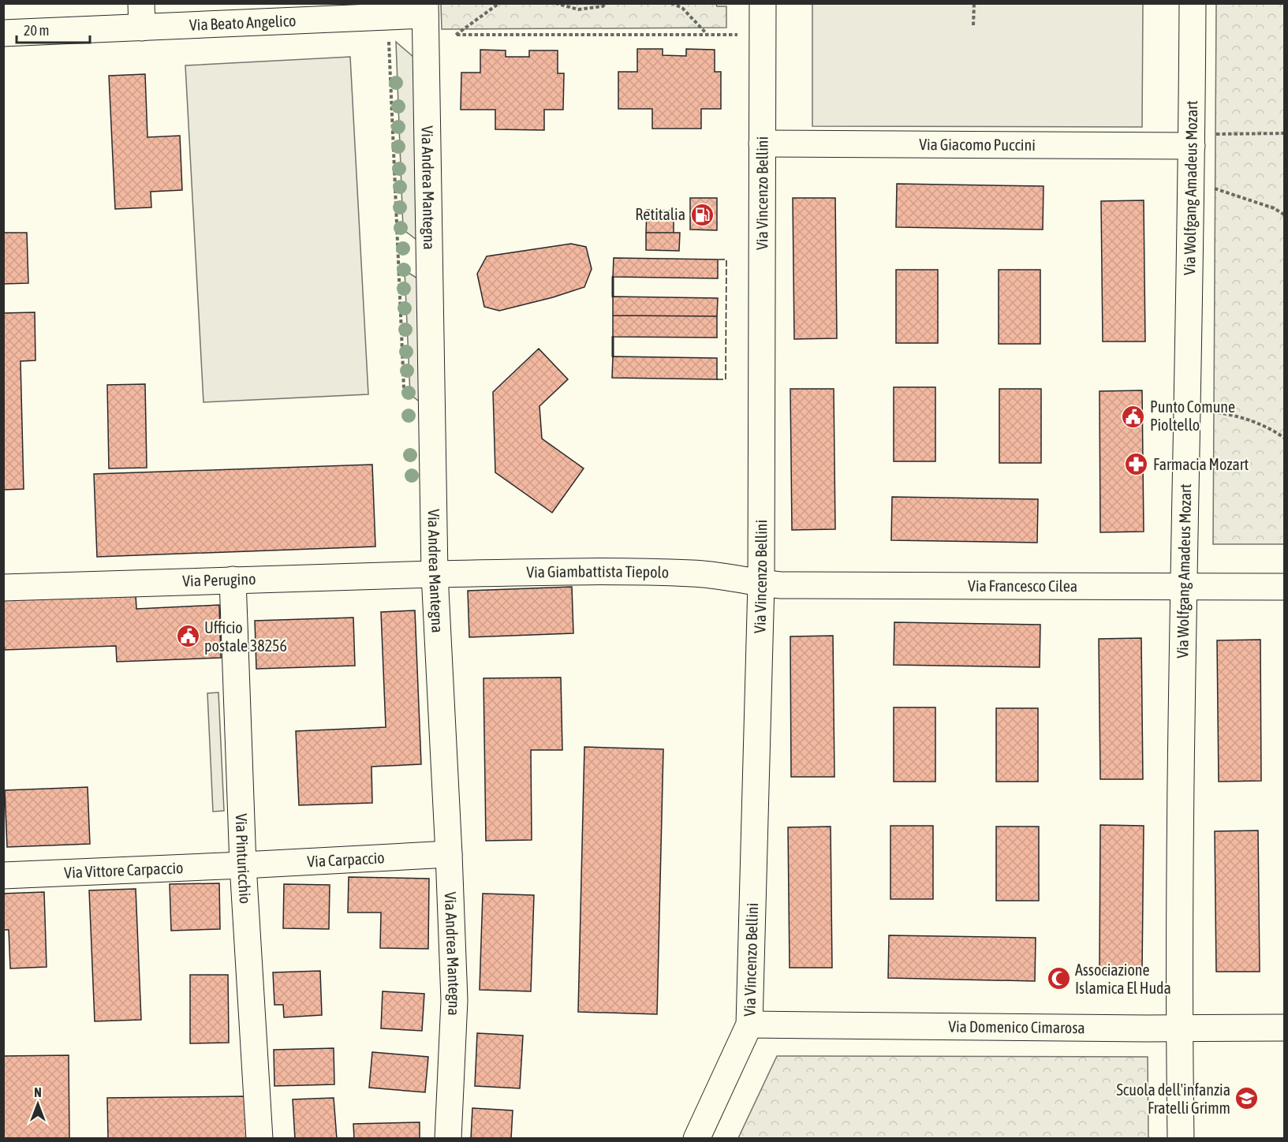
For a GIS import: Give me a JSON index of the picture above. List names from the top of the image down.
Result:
{
  "streets": {
    "street": [
      "Via Beato Angelico",
      "Via Giacomo Puccini",
      "Via Andrea Mantegna",
      "Via Wolfgang Amadeus Mozart",
      "Via Vincenzo Bellini",
      "Via Giambattista Tiepolo",
      "Via Perugino",
      "Via Francesco Cilea",
      "Via Pinturicchio",
      "Via Carpaccio",
      "Via Vittore Carpaccio",
      "Via Domenico Cimarosa"
    ]
  },
  "crossings": [
    ["Via Beato Angelico", "Via Andrea Mantegna"],
    ["Via Giacomo Puccini", "Via Wolfgang Amadeus Mozart"],
    ["Via Giacomo Puccini", "Via Vincenzo Bellini"],
    ["Via Andrea Mantegna", "Via Giambattista Tiepolo"],
    ["Via Andrea Mantegna", "Via Perugino"],
    ["Via Andrea Mantegna", "Via Carpaccio"],
    ["Via Wolfgang Amadeus Mozart", "Via Francesco Cilea"],
    ["Via Wolfgang Amadeus Mozart", "Via Domenico Cimarosa"],
    ["Via Vincenzo Bellini", "Via Giambattista Tiepolo"],
    ["Via Vincenzo Bellini", "Via Francesco Cilea"],
    ["Via Vincenzo Bellini", "Via Domenico Cimarosa"],
    ["Via Giambattista Tiepolo", "Via Perugino"],
    ["Via Giambattista Tiepolo", "Via Francesco Cilea"],
    ["Via Perugino", "Via Pinturicchio"],
    ["Via Pinturicchio", "Via Carpaccio"],
    ["Via Pinturicchio", "Via Vittore Carpaccio"],
    ["Via Carpaccio", "Via Vittore Carpaccio"]
  ],
  "places": {
    "fuel station": ["Retitalia"],
    "public building": ["Punto Comune Pioltello", "Ufficio postale 38256"],
    "pharmacy": ["Farmacia Mozart"],
    "mosque": ["Associazione Islamica El Huda"],
    "school or university": ["Scuola dell'infanzia Fratelli Grimm"]
  },
  "scale_bar": "20 m",
  "north": "top"
}
